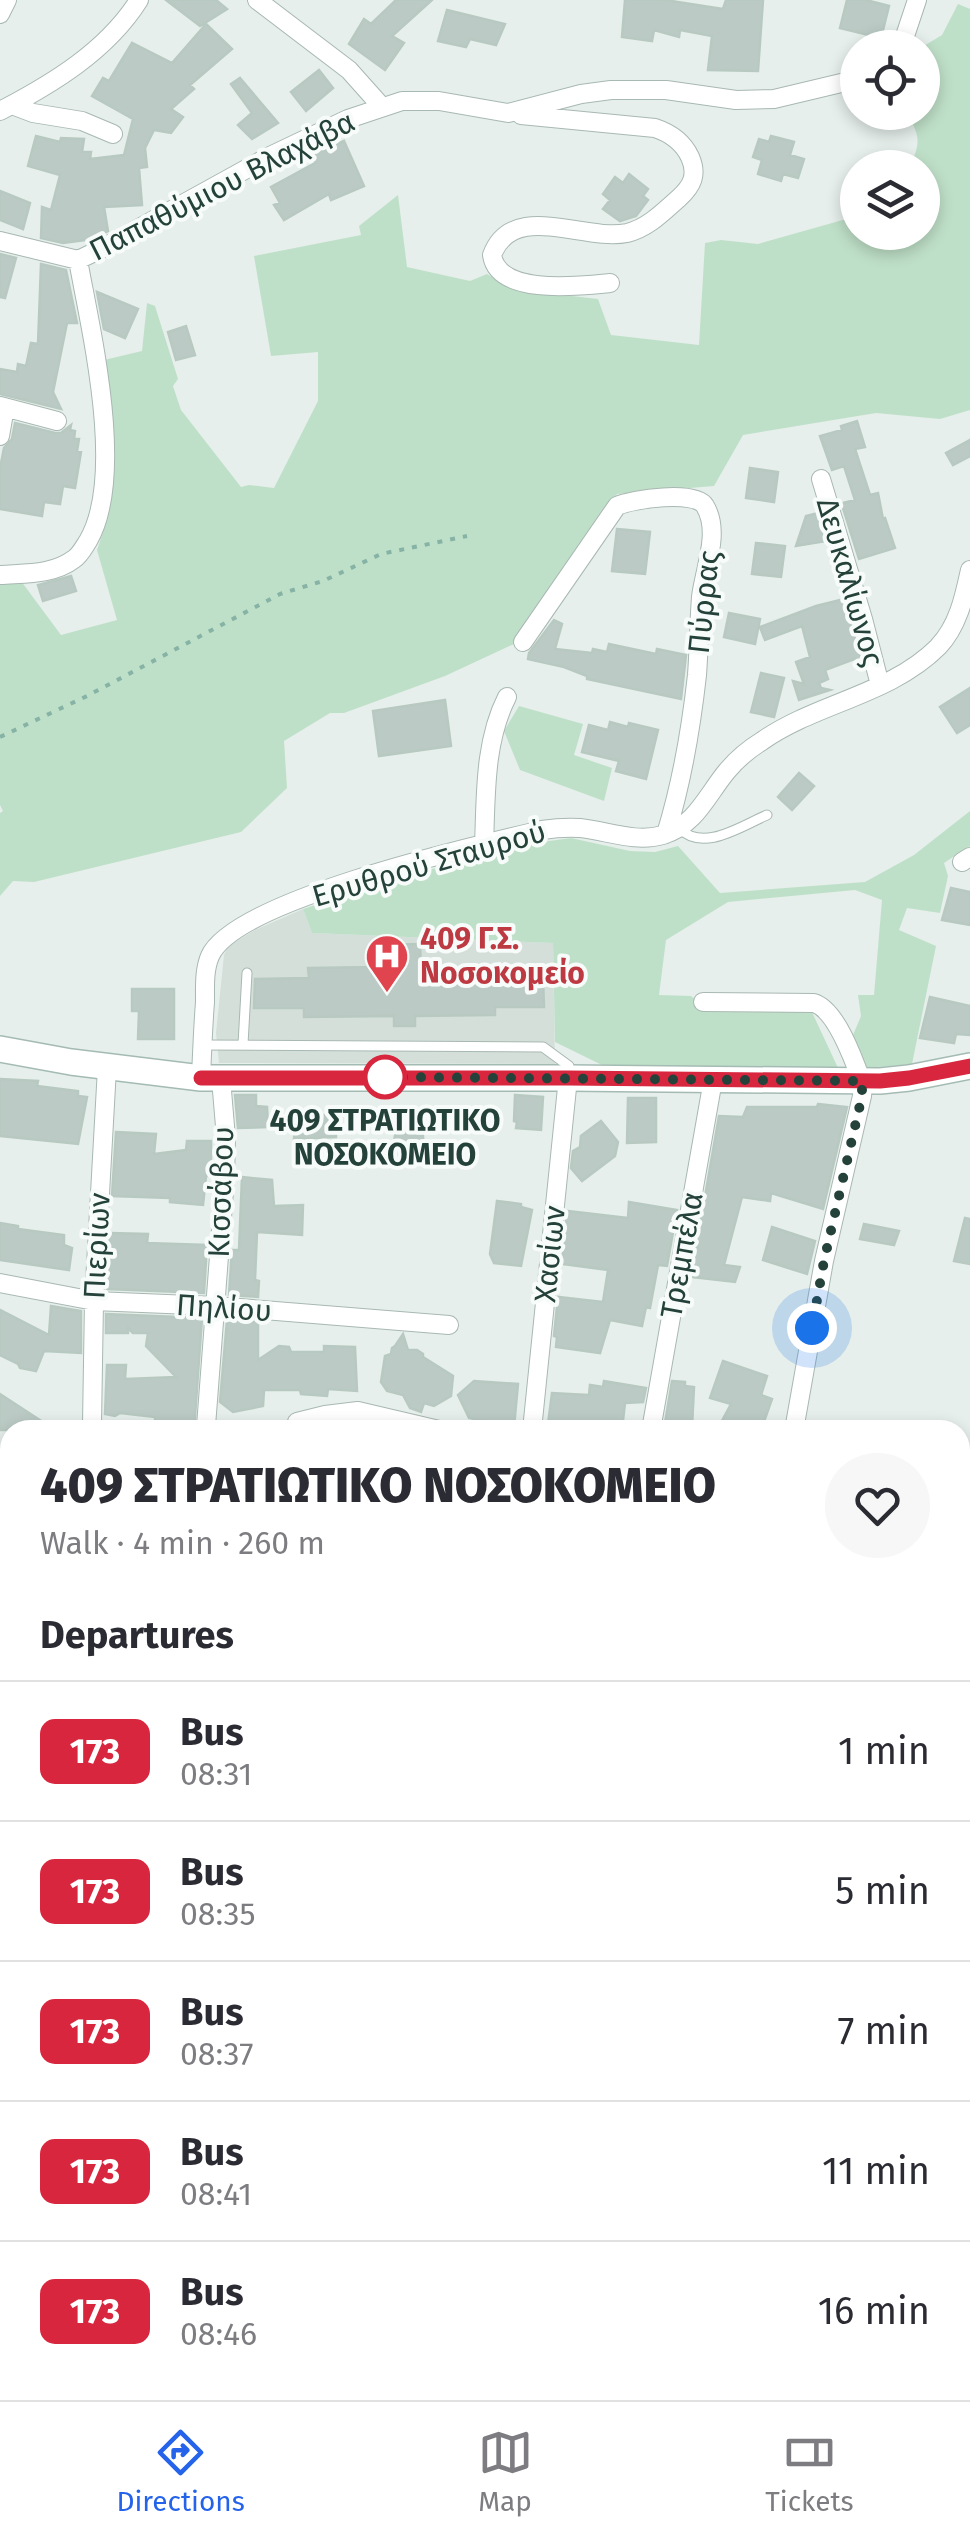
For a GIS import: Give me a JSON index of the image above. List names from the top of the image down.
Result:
{
  "streets": {
    "street": [
      "Παπαθύμιου Βλαχάβα",
      "Δευκαλίωνος",
      "Πύρρας",
      "Ερυθρού Σταυρού",
      "Κισσάβου",
      "Πιερίων",
      "Χασίων",
      "Τρεμπέλα",
      "Πηλίου"
    ]
  },
  "crossings": [
    ["Πύρρας", "Ερυθρού Σταυρού"],
    ["Ερυθρού Σταυρού", "Κισσάβου"],
    ["Κισσάβου", "Πηλίου"],
    ["Πιερίων", "Πηλίου"]
  ],
  "places": {
    "hospital": ["409 Γ.Σ. Νοσοκομείο"],
    "other": ["409 ΣΤΡΑΤΙΩΤΙΚΟ ΝΟΣΟΚΟΜΕΙΟ"]
  },
  "lines": ["bus line 173"],
  "page": {
    "heading": [
      ["409 ΣΤΡΑΤΙΩΤΙΚΟ ΝΟΣΟΚΟΜΕΙΟ", "Walk · 4 min · 260 m"],
      "Departures"
    ],
    "list": [
      {
        "mark": "173",
        "name": "Bus",
        "note": "08:31",
        "value": "1 min"
      },
      {
        "mark": "173",
        "name": "Bus",
        "note": "08:35",
        "value": "5 min"
      },
      {
        "mark": "173",
        "name": "Bus",
        "note": "08:37",
        "value": "7 min"
      },
      {
        "mark": "173",
        "name": "Bus",
        "note": "08:41",
        "value": "11 min"
      },
      {
        "mark": "173",
        "name": "Bus",
        "note": "08:46",
        "value": "16 min"
      }
    ],
    "tabs": ["Directions", "Map", "Tickets"]
  }
}
